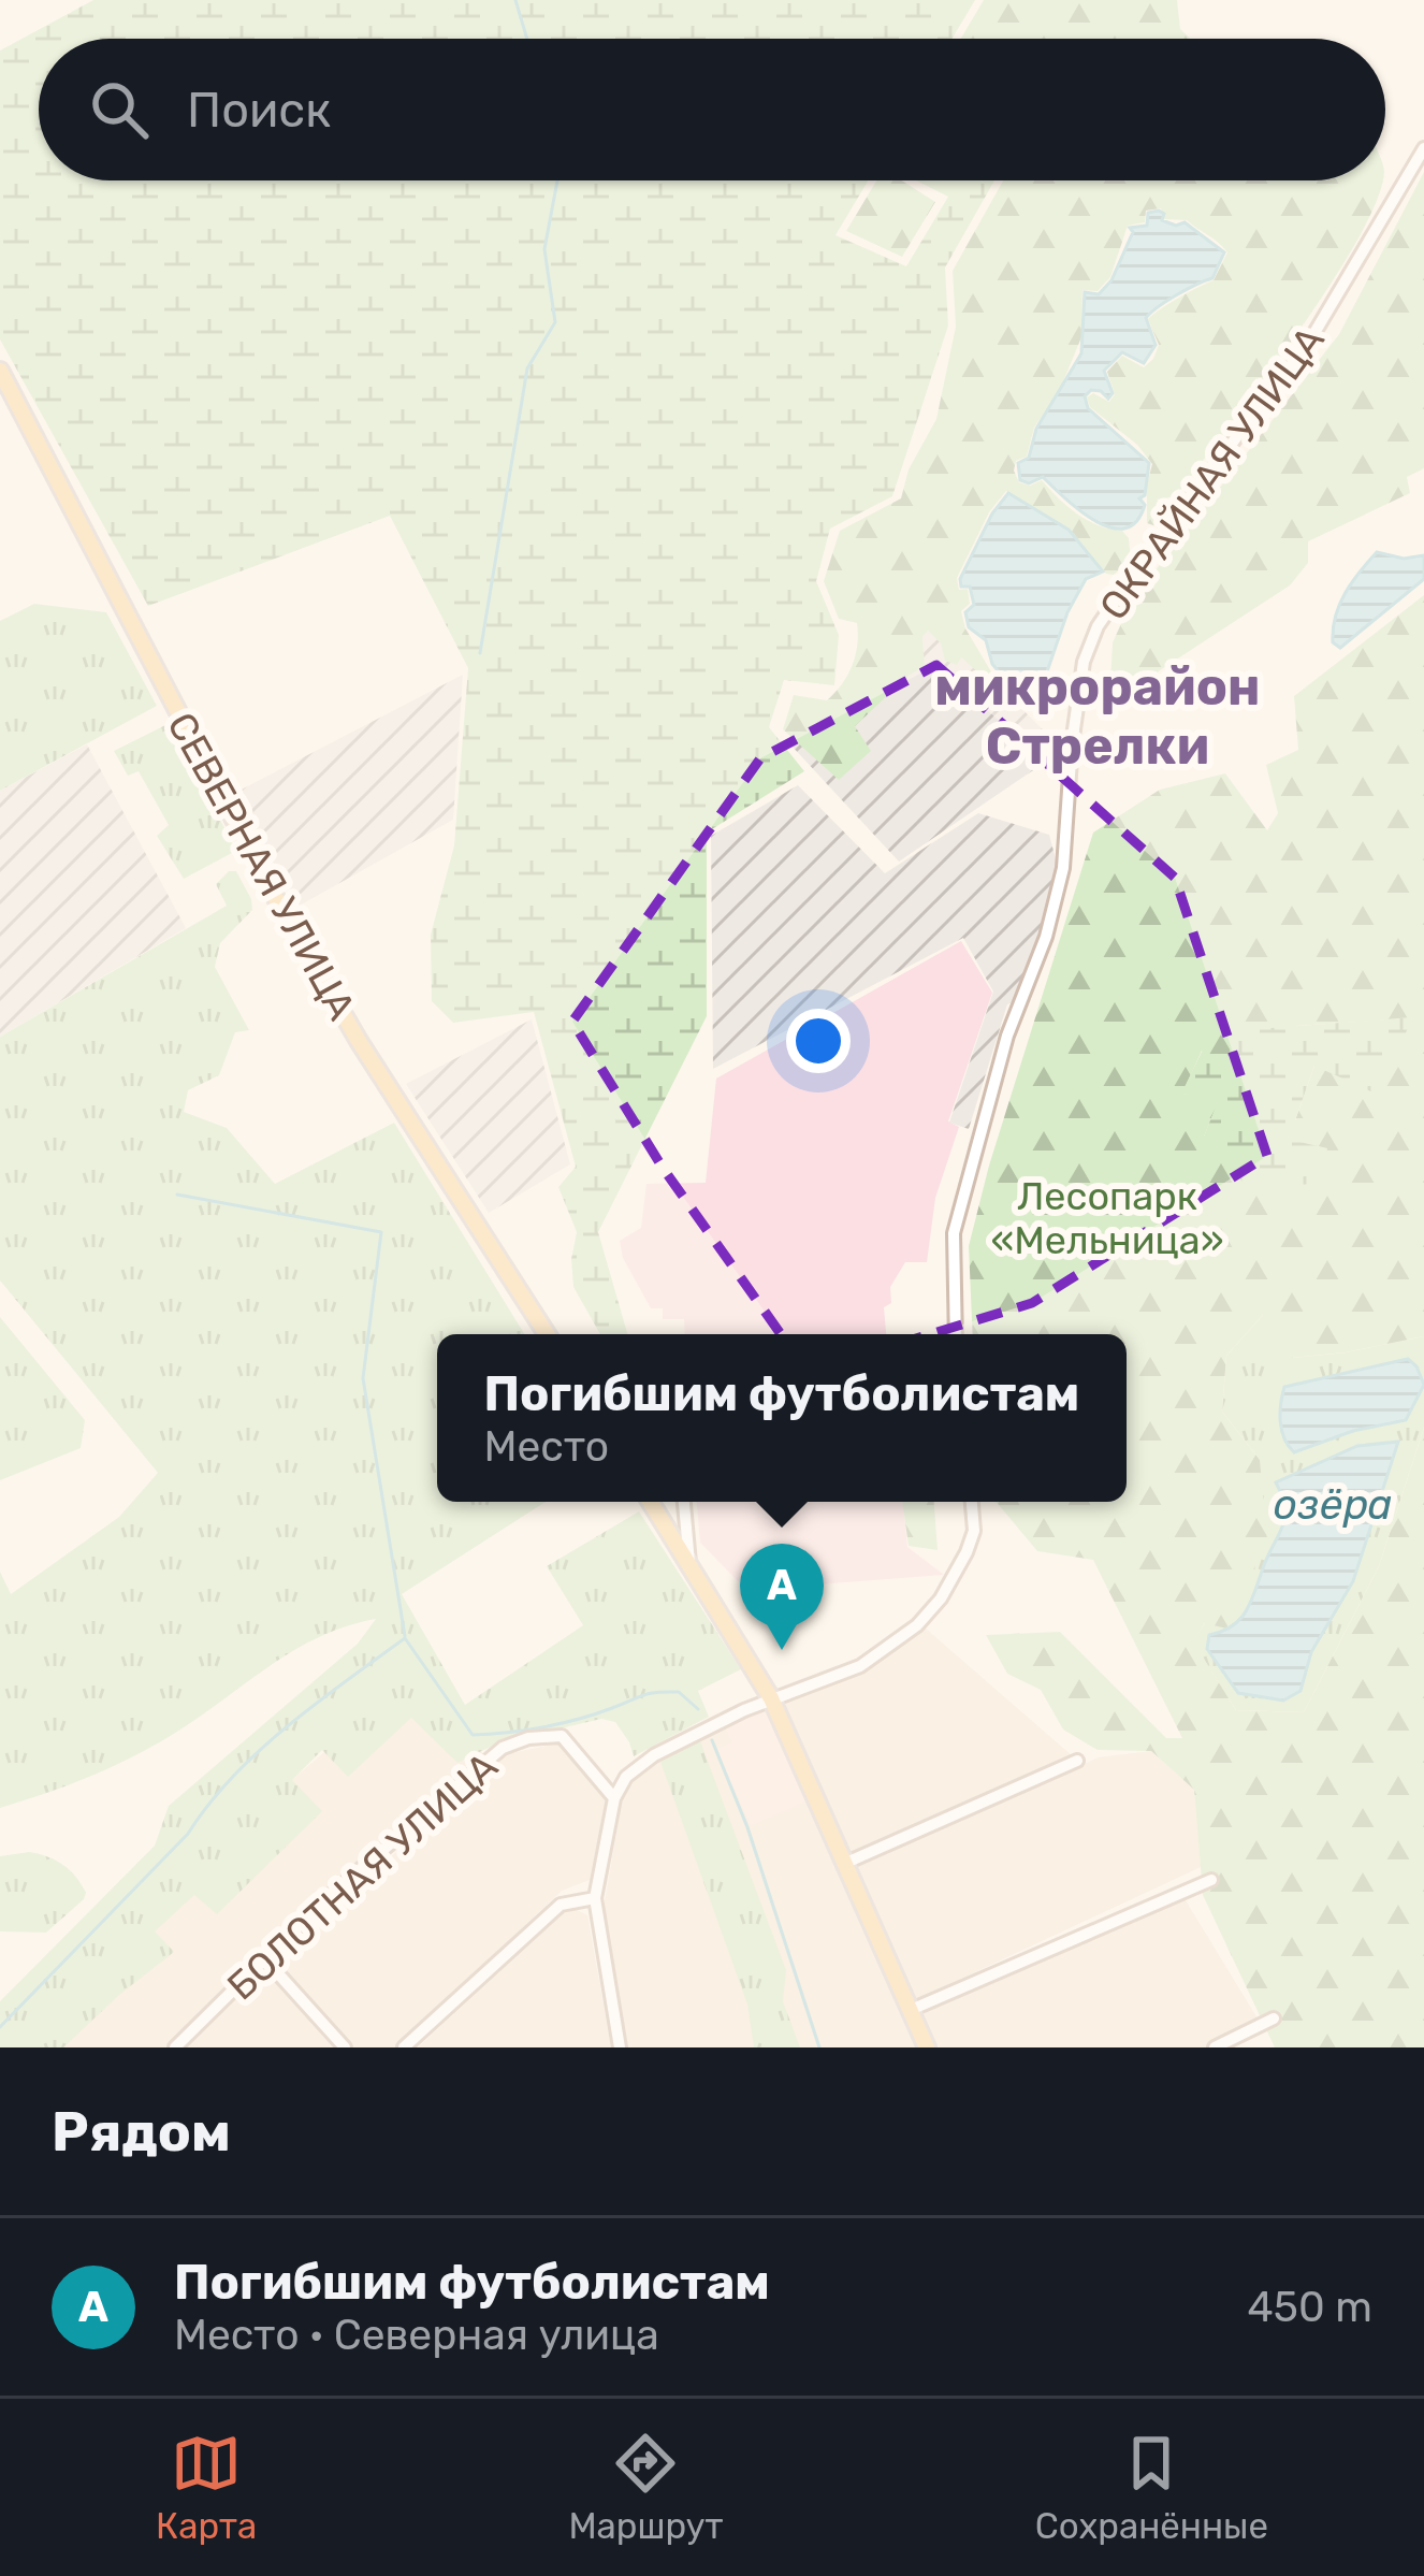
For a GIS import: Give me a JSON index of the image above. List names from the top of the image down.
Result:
{
  "streets": {
    "main road": ["СЕВЕРНАЯ УЛИЦА"],
    "street": ["ОКРАЙНАЯ УЛИЦА", "БОЛОТНАЯ УЛИЦА"]
  },
  "districts": ["микрорайон Стрелки"],
  "water": ["озёра"],
  "parks": ["Лесопарк «Мельница»"],
  "page": {
    "search": "Поиск",
    "popup": ["Погибшим футболистам", "Место"],
    "pins": "A",
    "heading": "Рядом",
    "list": [
      {
        "mark": "A",
        "name": "Погибшим футболистам",
        "note": "Место · Северная улица",
        "value": "450 m"
      }
    ],
    "nav": ["Карта", "Маршрут", "Сохранённые"]
  }
}
